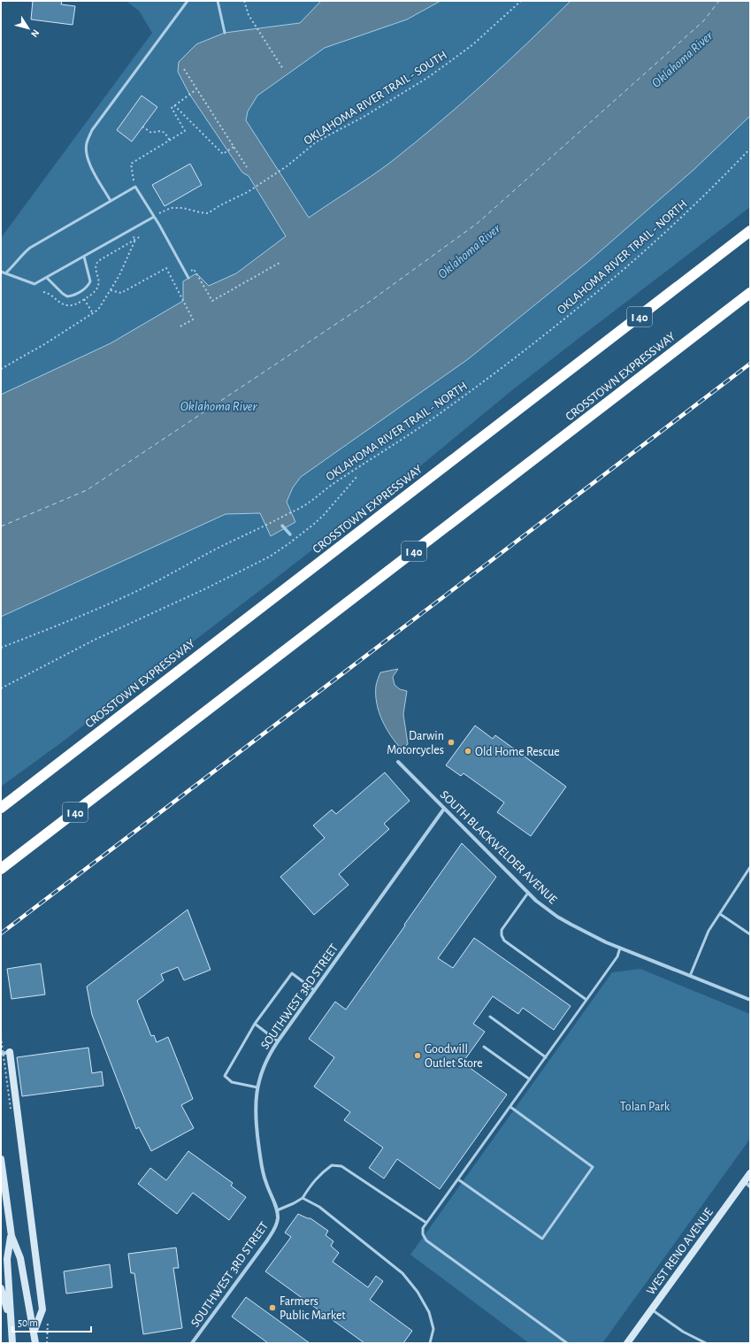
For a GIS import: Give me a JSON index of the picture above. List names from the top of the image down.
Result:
{
  "streets": {
    "highway": ["I 40", "CROSSTOWN EXPRESSWAY"],
    "main road": ["WEST RENO AVENUE"],
    "street": ["SOUTH BLACKWELDER AVENUE", "SOUTHWEST 3RD STREET"],
    "path": ["OKLAHOMA RIVER TRAIL - SOUTH", "OKLAHOMA RIVER TRAIL - NORTH"]
  },
  "crossings": [
    ["SOUTH BLACKWELDER AVENUE", "SOUTHWEST 3RD STREET"]
  ],
  "water": ["Oklahoma River"],
  "parks": ["Tolan Park"],
  "places": [
    "Darwin Motorcycles",
    "Old Home Rescue",
    "Goodwill Outlet Store",
    "Farmers Public Market"
  ],
  "scale_bar": "50 m",
  "north": "bottom right"
}
